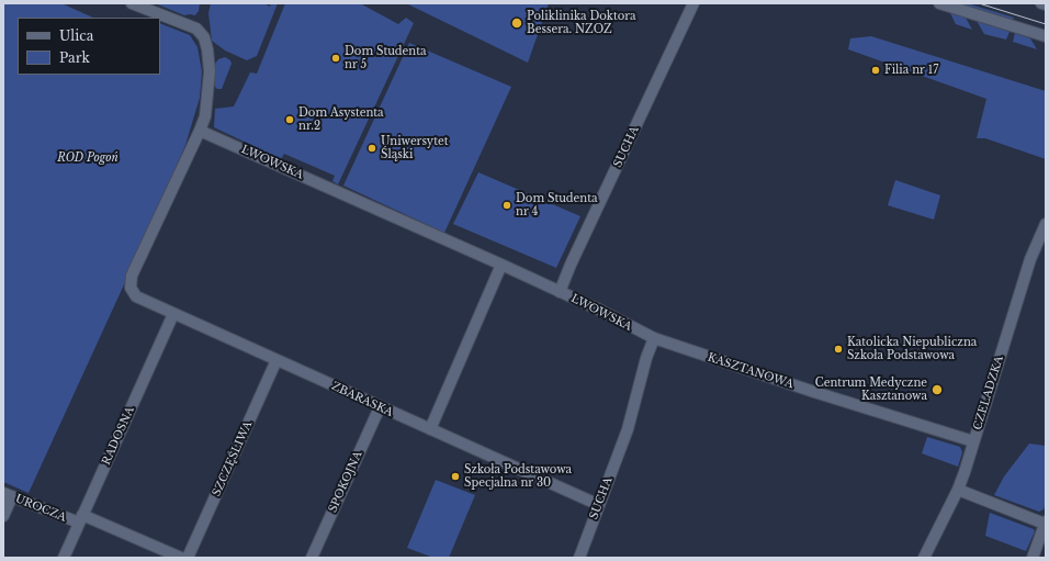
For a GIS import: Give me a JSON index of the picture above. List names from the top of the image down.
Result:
{
  "streets": {
    "street": [
      "SUCHA",
      "LWOWSKA",
      "KASZTANOWA",
      "CZELADZKA",
      "ZBARASKA",
      "RADOSNA",
      "SZCZĘŚLIWA",
      "SPOKOJNA",
      "UROCZA"
    ]
  },
  "crossings": [
    ["SUCHA", "LWOWSKA"],
    ["SUCHA", "KASZTANOWA"],
    ["SUCHA", "ZBARASKA"],
    ["LWOWSKA", "KASZTANOWA"],
    ["LWOWSKA", "ZBARASKA"],
    ["KASZTANOWA", "CZELADZKA"],
    ["ZBARASKA", "RADOSNA"],
    ["ZBARASKA", "SZCZĘŚLIWA"],
    ["ZBARASKA", "SPOKOJNA"],
    ["RADOSNA", "UROCZA"]
  ],
  "parks": ["ROD Pogoń"],
  "places": [
    "Poliklinika Doktora Bessera. NZOZ",
    "Dom Studenta nr 5",
    "Filia nr 17",
    "Dom Asystenta nr.2",
    "Uniwersytet Śląski",
    "Dom Studenta nr 4",
    "Katolicka Niepubliczna Szkoła Podstawowa",
    "Centrum Medyczne Kasztanowa",
    "Szkoła Podstawowa Specjalna nr 30"
  ],
  "legend": ["Ulica", "Park"]
}
